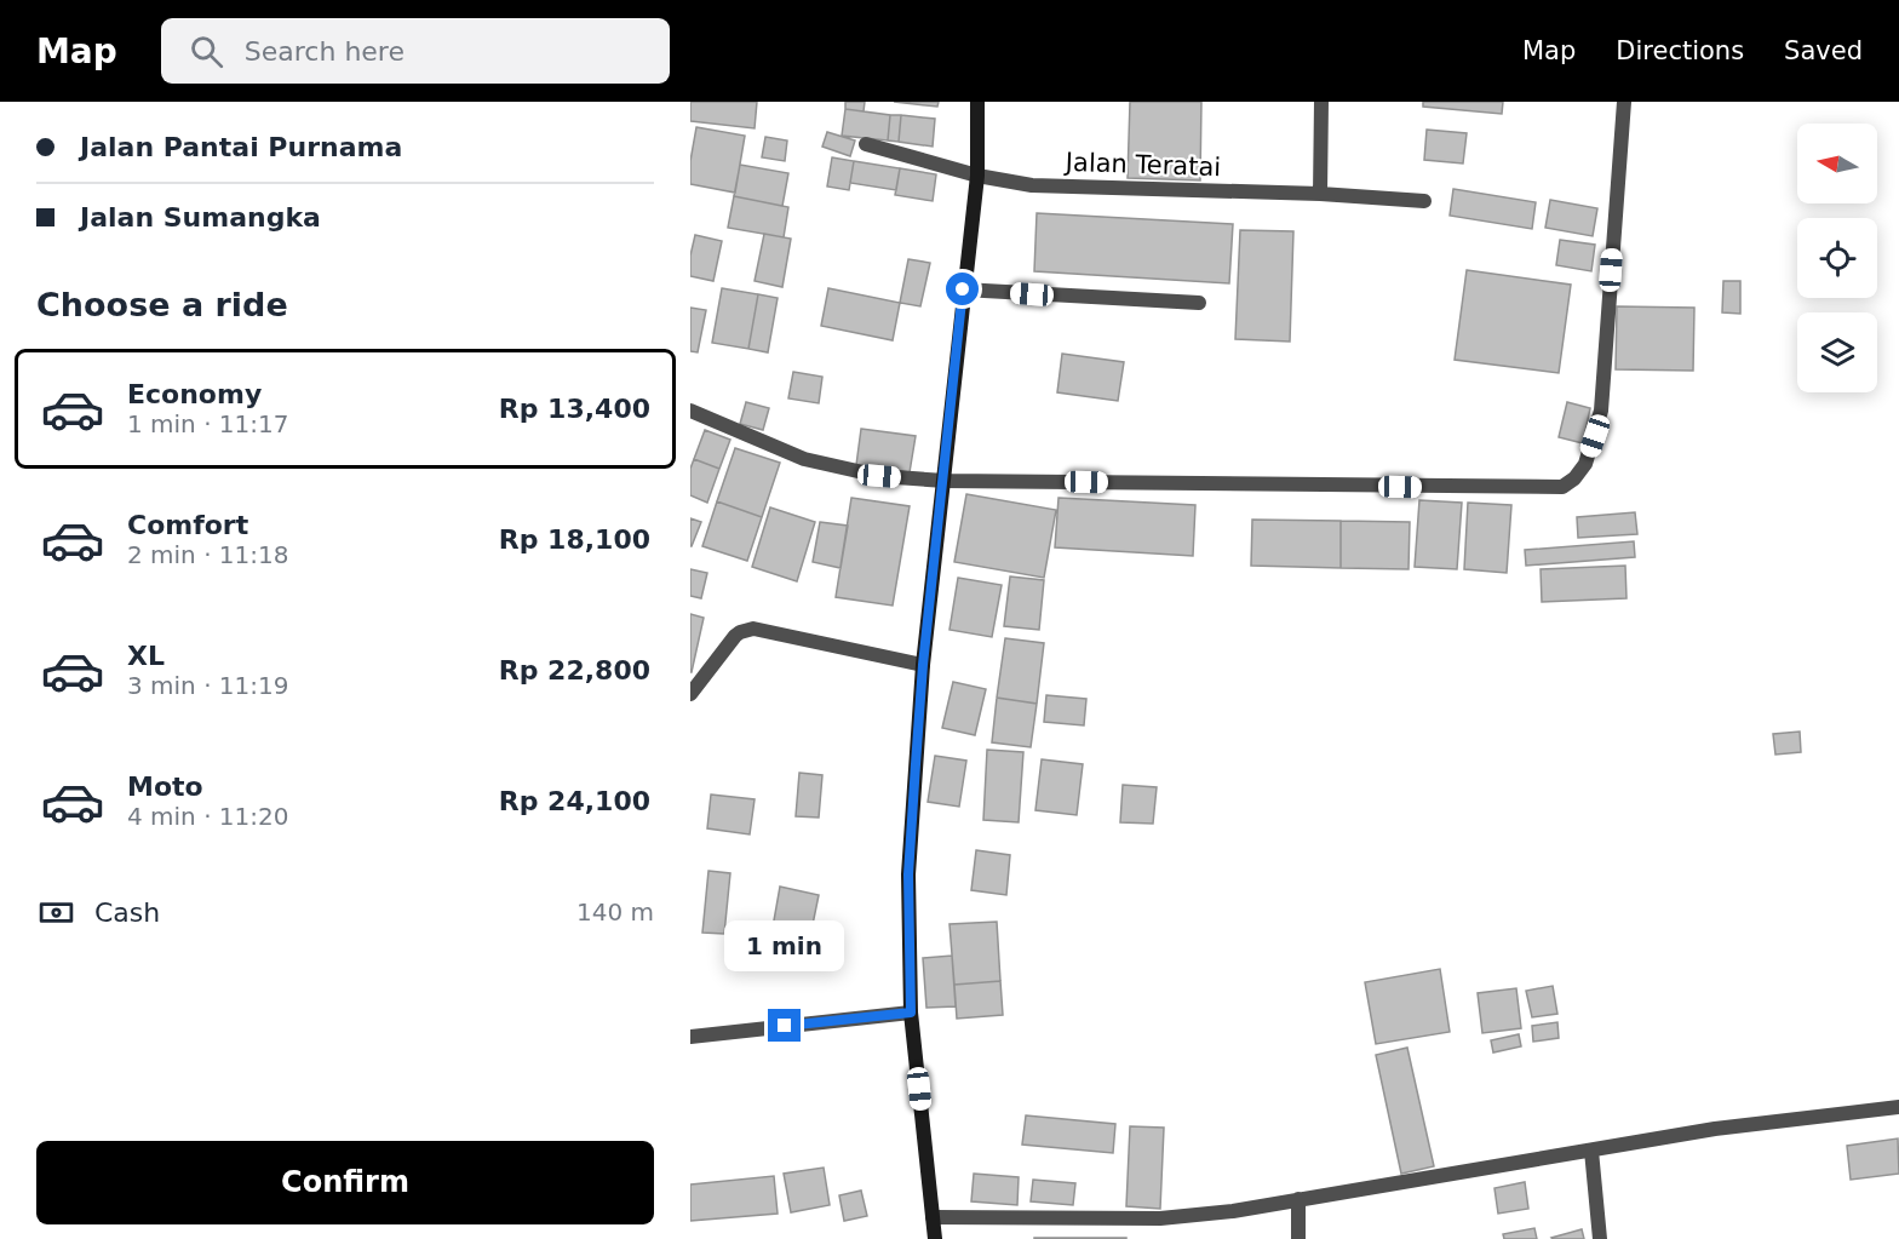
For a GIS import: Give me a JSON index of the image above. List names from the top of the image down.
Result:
{
  "streets": {
    "street": ["Jalan Teratai"]
  },
  "north": "left",
  "page": {
    "header": "Map",
    "search": "Search here",
    "nav": ["Map", "Directions", "Saved"],
    "banner": ["Jalan Pantai Purnama", "Jalan Sumangka"],
    "heading": "Choose a ride",
    "list": [
      {
        "name": "Economy",
        "note": "1 min · 11:17",
        "value": "Rp 13,400"
      },
      {
        "name": "Comfort",
        "note": "2 min · 11:18",
        "value": "Rp 18,100"
      },
      {
        "name": "XL",
        "note": "3 min · 11:19",
        "value": "Rp 22,800"
      },
      {
        "name": "Moto",
        "note": "4 min · 11:20",
        "value": "Rp 24,100"
      }
    ],
    "pay": ["Cash", "140 m"],
    "bubble": "1 min",
    "buttons": "Confirm"
  }
}
